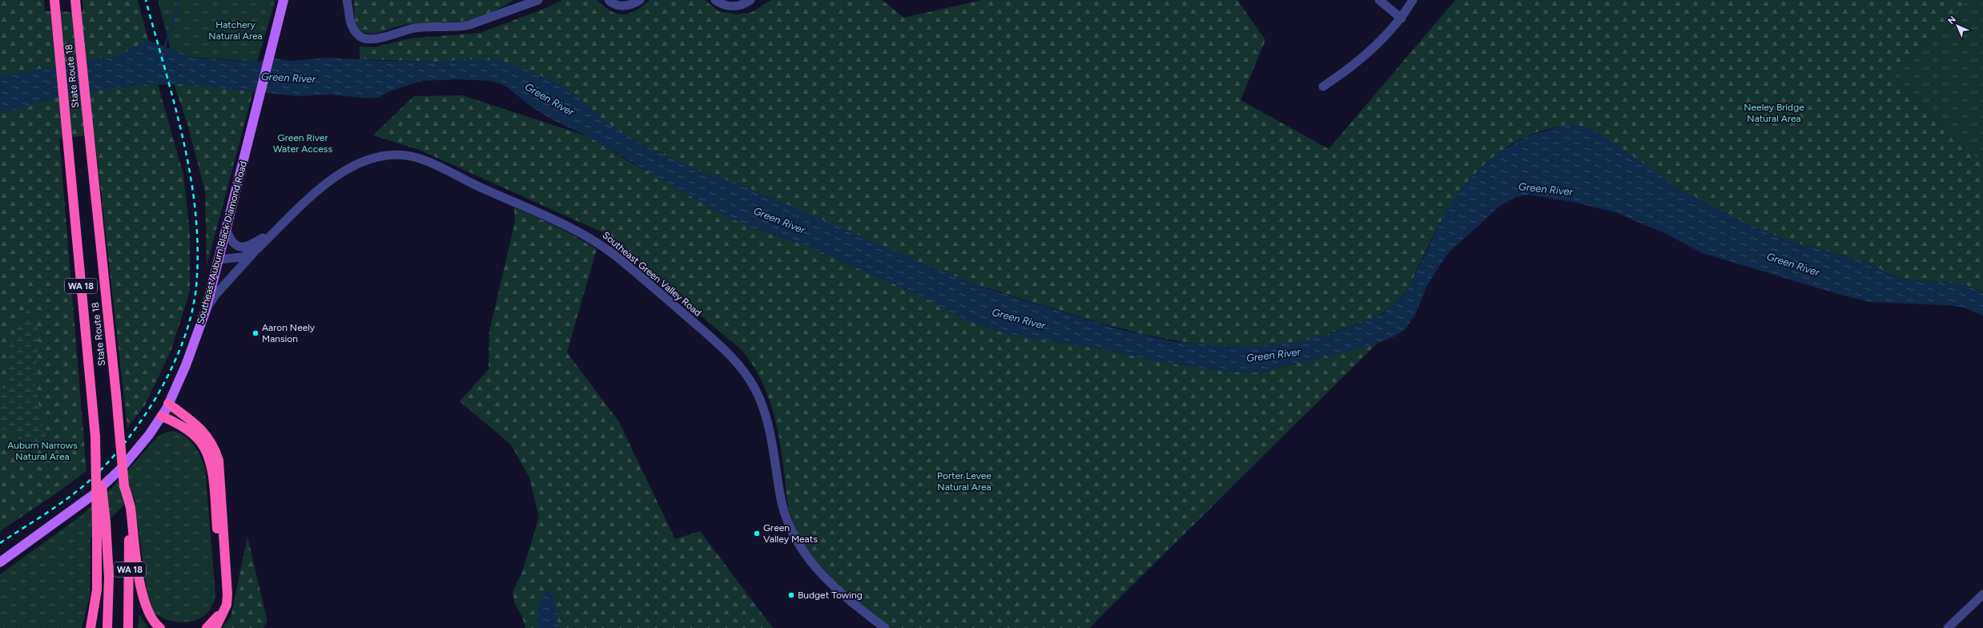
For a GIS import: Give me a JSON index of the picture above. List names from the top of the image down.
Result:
{
  "streets": {
    "highway": ["State Route 18", "WA 18"],
    "main road": ["Southeast Auburn Black Diamond Road"],
    "street": ["Southeast Green Valley Road"]
  },
  "crossings": [
    ["State Route 18", "WA 18"],
    ["Southeast Auburn Black Diamond Road", "Southeast Green Valley Road"]
  ],
  "water": ["Green River"],
  "parks": [
    "Hatchery Natural Area",
    "Neeley Bridge Natural Area",
    "Green River Water Access",
    "Auburn Narrows Natural Area",
    "Porter Levee Natural Area"
  ],
  "places": ["Aaron Neely Mansion", "Green Valley Meats", "Budget Towing"],
  "north": "top left"
}
